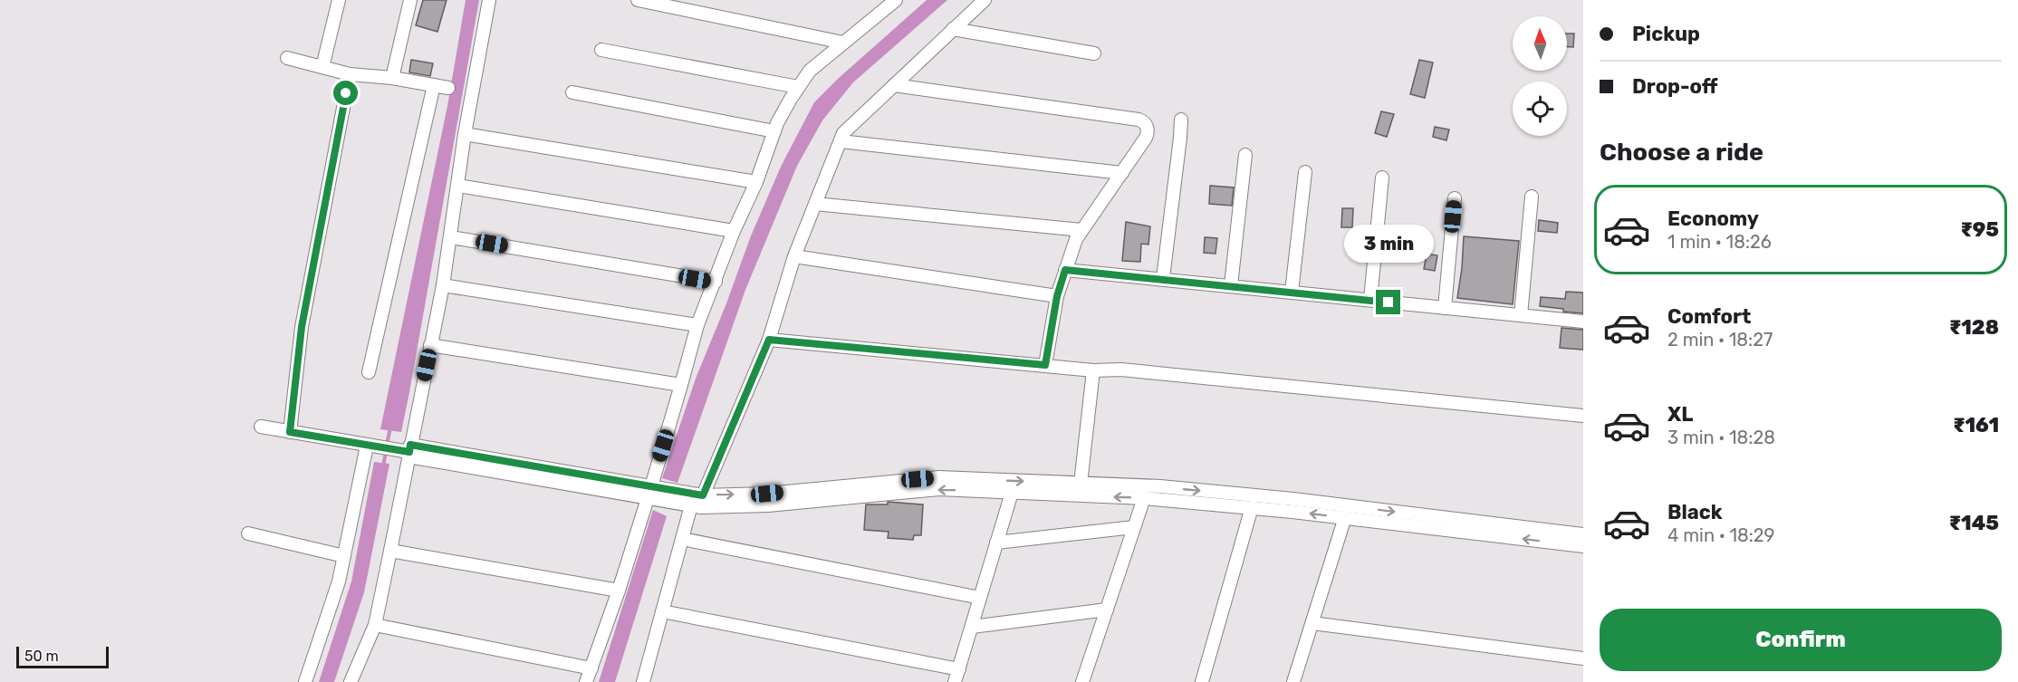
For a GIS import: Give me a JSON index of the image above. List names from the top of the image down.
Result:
{
  "scale_bar": "50 m",
  "north": "top",
  "page": {
    "banner": ["Pickup", "Drop-off"],
    "heading": "Choose a ride",
    "list": [
      {
        "name": "Economy",
        "note": "1 min · 18:26",
        "value": "₹95"
      },
      {
        "name": "Comfort",
        "note": "2 min · 18:27",
        "value": "₹128"
      },
      {
        "name": "XL",
        "note": "3 min · 18:28",
        "value": "₹161"
      },
      {
        "name": "Black",
        "note": "4 min · 18:29",
        "value": "₹145"
      }
    ],
    "bubble": "3 min",
    "buttons": "Confirm",
    "scale": "50 m"
  }
}
